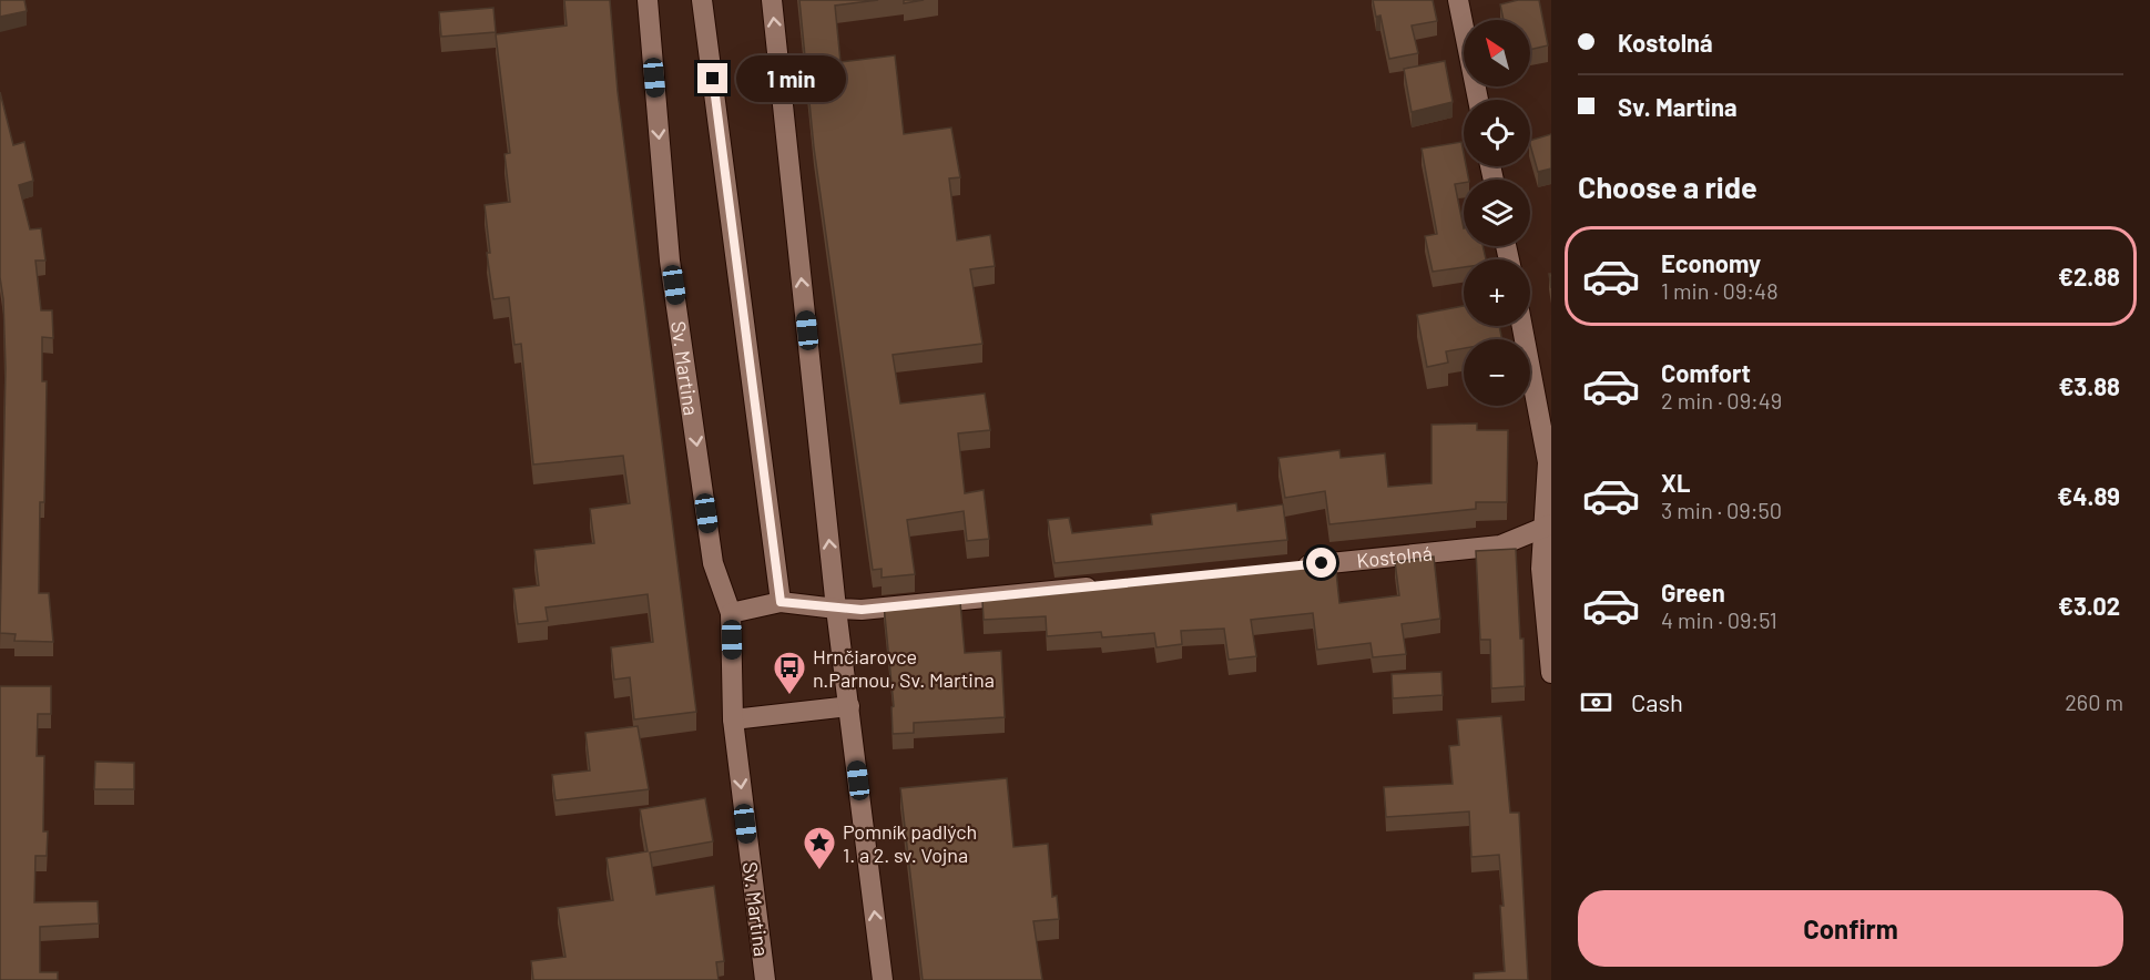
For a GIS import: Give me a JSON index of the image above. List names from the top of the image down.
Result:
{
  "streets": {
    "street": ["Sv. Martina", "Kostolná"]
  },
  "places": {
    "bus stop": ["Hrnčiarovce n.Parnou, Sv. Martina"],
    "place": ["Pomník padlých 1. a 2. sv. Vojna"]
  },
  "north": "top left",
  "page": {
    "banner": ["Kostolná", "Sv. Martina"],
    "map_buttons": ["+", "−"],
    "bubble": "1 min",
    "heading": "Choose a ride",
    "list": [
      {
        "name": "Economy",
        "note": "1 min · 09:48",
        "value": "€2.88"
      },
      {
        "name": "Comfort",
        "note": "2 min · 09:49",
        "value": "€3.88"
      },
      {
        "name": "XL",
        "note": "3 min · 09:50",
        "value": "€4.89"
      },
      {
        "name": "Green",
        "note": "4 min · 09:51",
        "value": "€3.02"
      }
    ],
    "pay": ["Cash", "260 m"],
    "buttons": "Confirm"
  }
}
